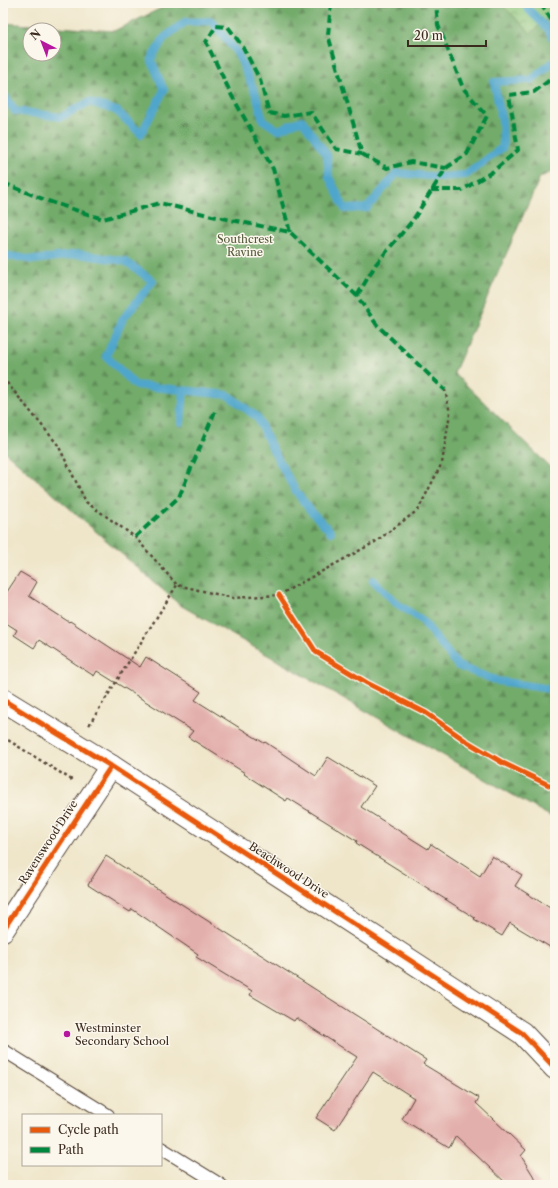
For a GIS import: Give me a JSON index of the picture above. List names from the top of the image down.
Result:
{
  "streets": {
    "street": ["Ravenswood Drive", "Beachwood Drive"]
  },
  "crossings": [
    ["Ravenswood Drive", "Beachwood Drive"]
  ],
  "parks": ["Southcrest Ravine"],
  "places": ["Westminster Secondary School"],
  "legend": ["Cycle path", "Path"],
  "scale_bar": "20 m",
  "north": "top left"
}
